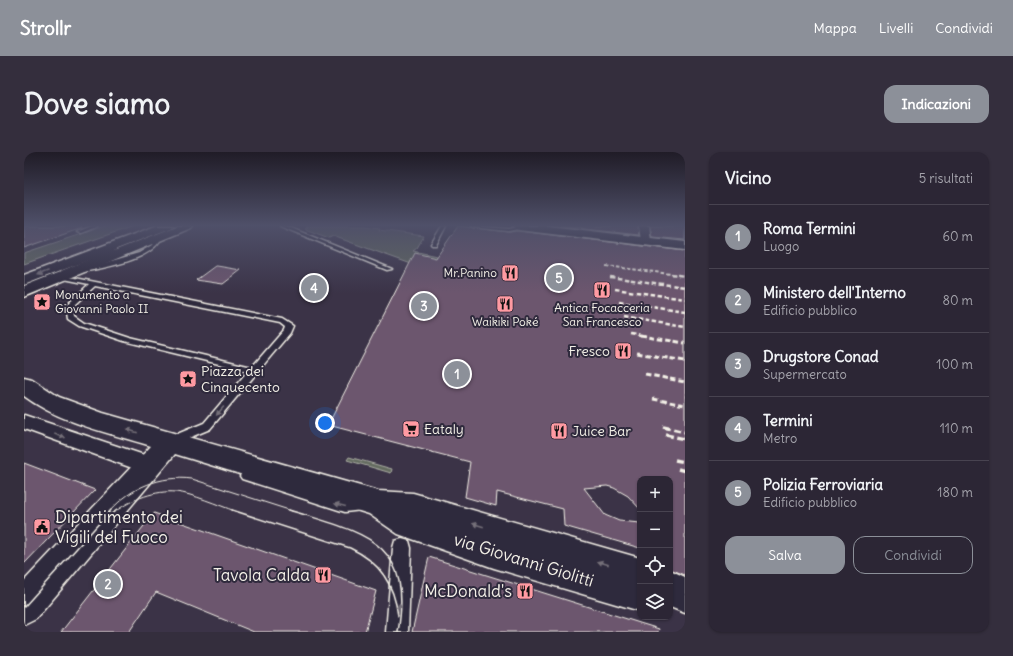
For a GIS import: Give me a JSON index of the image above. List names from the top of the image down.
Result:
{
  "streets": {
    "main road": ["via Giovanni Giolitti"]
  },
  "places": {
    "restaurant": [
      "Mr.Panino",
      "Antica Focacceria San Francesco",
      "Waikiki Poké",
      "Fresco",
      "Juice Bar",
      "Tavola Calda",
      "McDonald's"
    ],
    "place": ["Monumento a Giovanni Paolo II", "Piazza dei Cinquecento"],
    "supermarket": ["Eataly"],
    "public building": ["Dipartimento dei Vigili del Fuoco"]
  },
  "page": {
    "header": "Strollr",
    "nav": ["Mappa", "Livelli", "Condividi"],
    "buttons": [
      "Indicazioni",
      ["Salva", "Condividi"]
    ],
    "title": "Dove siamo",
    "heading": ["Vicino", "5 risultati"],
    "list": [
      {
        "mark": "1",
        "name": "Roma Termini",
        "note": "Luogo",
        "value": "60 m"
      },
      {
        "mark": "2",
        "name": "Ministero dell'Interno",
        "note": "Edificio pubblico",
        "value": "80 m"
      },
      {
        "mark": "3",
        "name": "Drugstore Conad",
        "note": "Supermercato",
        "value": "100 m"
      },
      {
        "mark": "4",
        "name": "Termini",
        "note": "Metro",
        "value": "110 m"
      },
      {
        "mark": "5",
        "name": "Polizia Ferroviaria",
        "note": "Edificio pubblico",
        "value": "180 m"
      }
    ],
    "pins": [
      "5",
      "4",
      "3",
      "1",
      "2"
    ],
    "map_buttons": ["+", "−"]
  }
}
